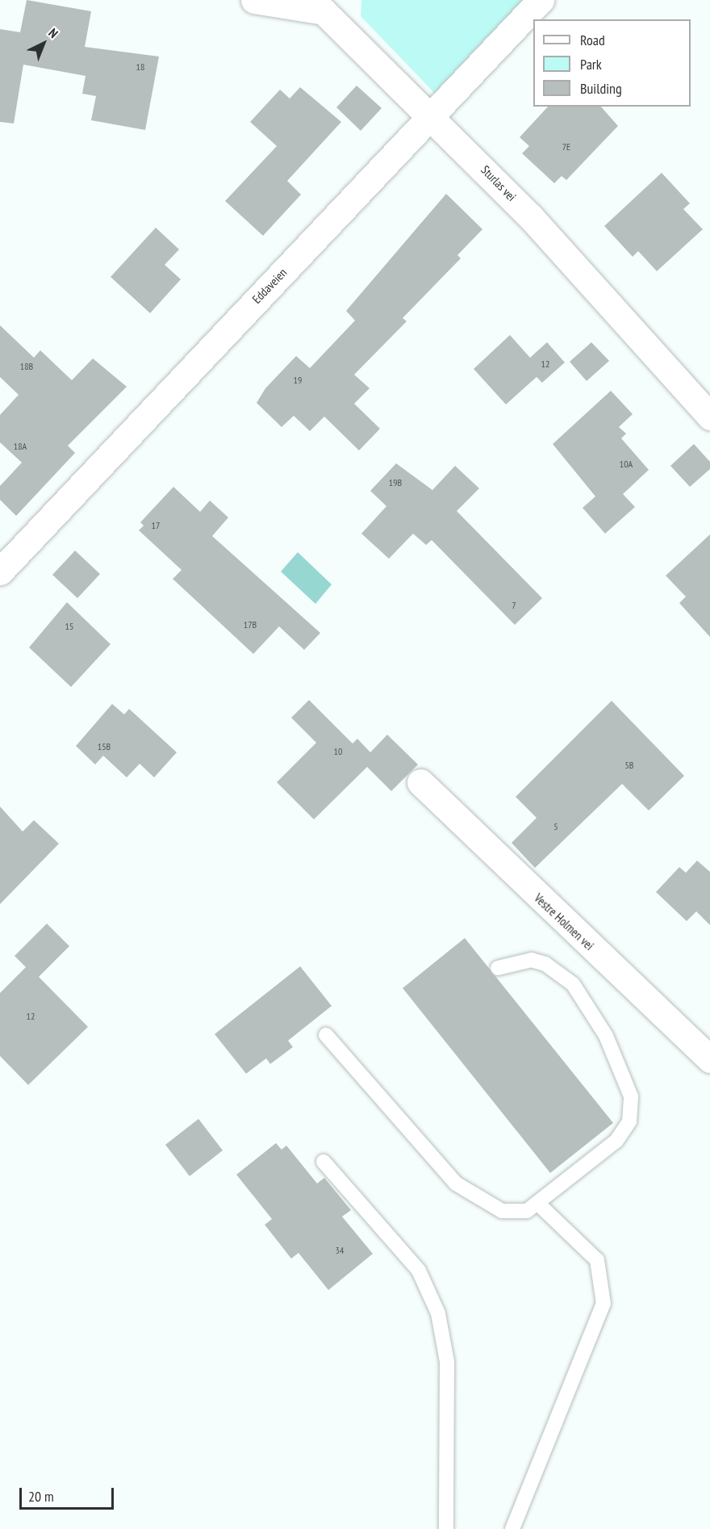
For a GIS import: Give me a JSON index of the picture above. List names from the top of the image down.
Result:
{
  "streets": {
    "street": ["Sturlas vei", "Eddaveien", "Vestre Holmen vei"]
  },
  "crossings": [
    ["Sturlas vei", "Eddaveien"]
  ],
  "house_numbers": [
    "18",
    "7E",
    "12",
    "18B",
    "19",
    "18A",
    "10A",
    "19B",
    "17",
    "7",
    "17B",
    "15",
    "15B",
    "10",
    "5B",
    "5",
    "12",
    "34"
  ],
  "legend": ["Road", "Park", "Building"],
  "scale_bar": "20 m",
  "north": "top right"
}
